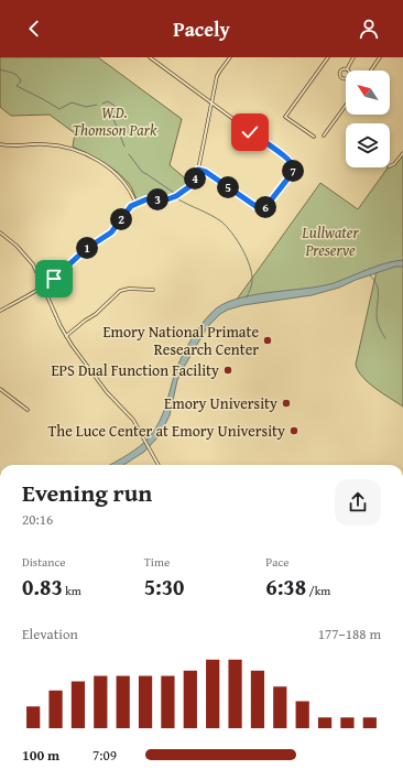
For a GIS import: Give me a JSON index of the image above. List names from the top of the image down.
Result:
{
  "parks": ["W.D. Thomson Park", "Lullwater Preserve"],
  "places": [
    "Emory National Primate Research Center",
    "EPS Dual Function Facility",
    "Emory University",
    "The Luce Center at Emory University"
  ],
  "north": "top left",
  "page": {
    "header": "Pacely",
    "pins": [
      "7",
      "4",
      "5",
      "3",
      "6",
      "2",
      "1"
    ],
    "heading": ["Evening run", "20:16"],
    "stats": [
      ["Distance", "0.83 km"],
      ["Time", "5:30"],
      ["Pace", "6:38 /km"]
    ],
    "chart": ["Elevation", "177–188 m"],
    "list": [
      {
        "name": "100 m",
        "note": "7:09"
      }
    ]
  }
}
